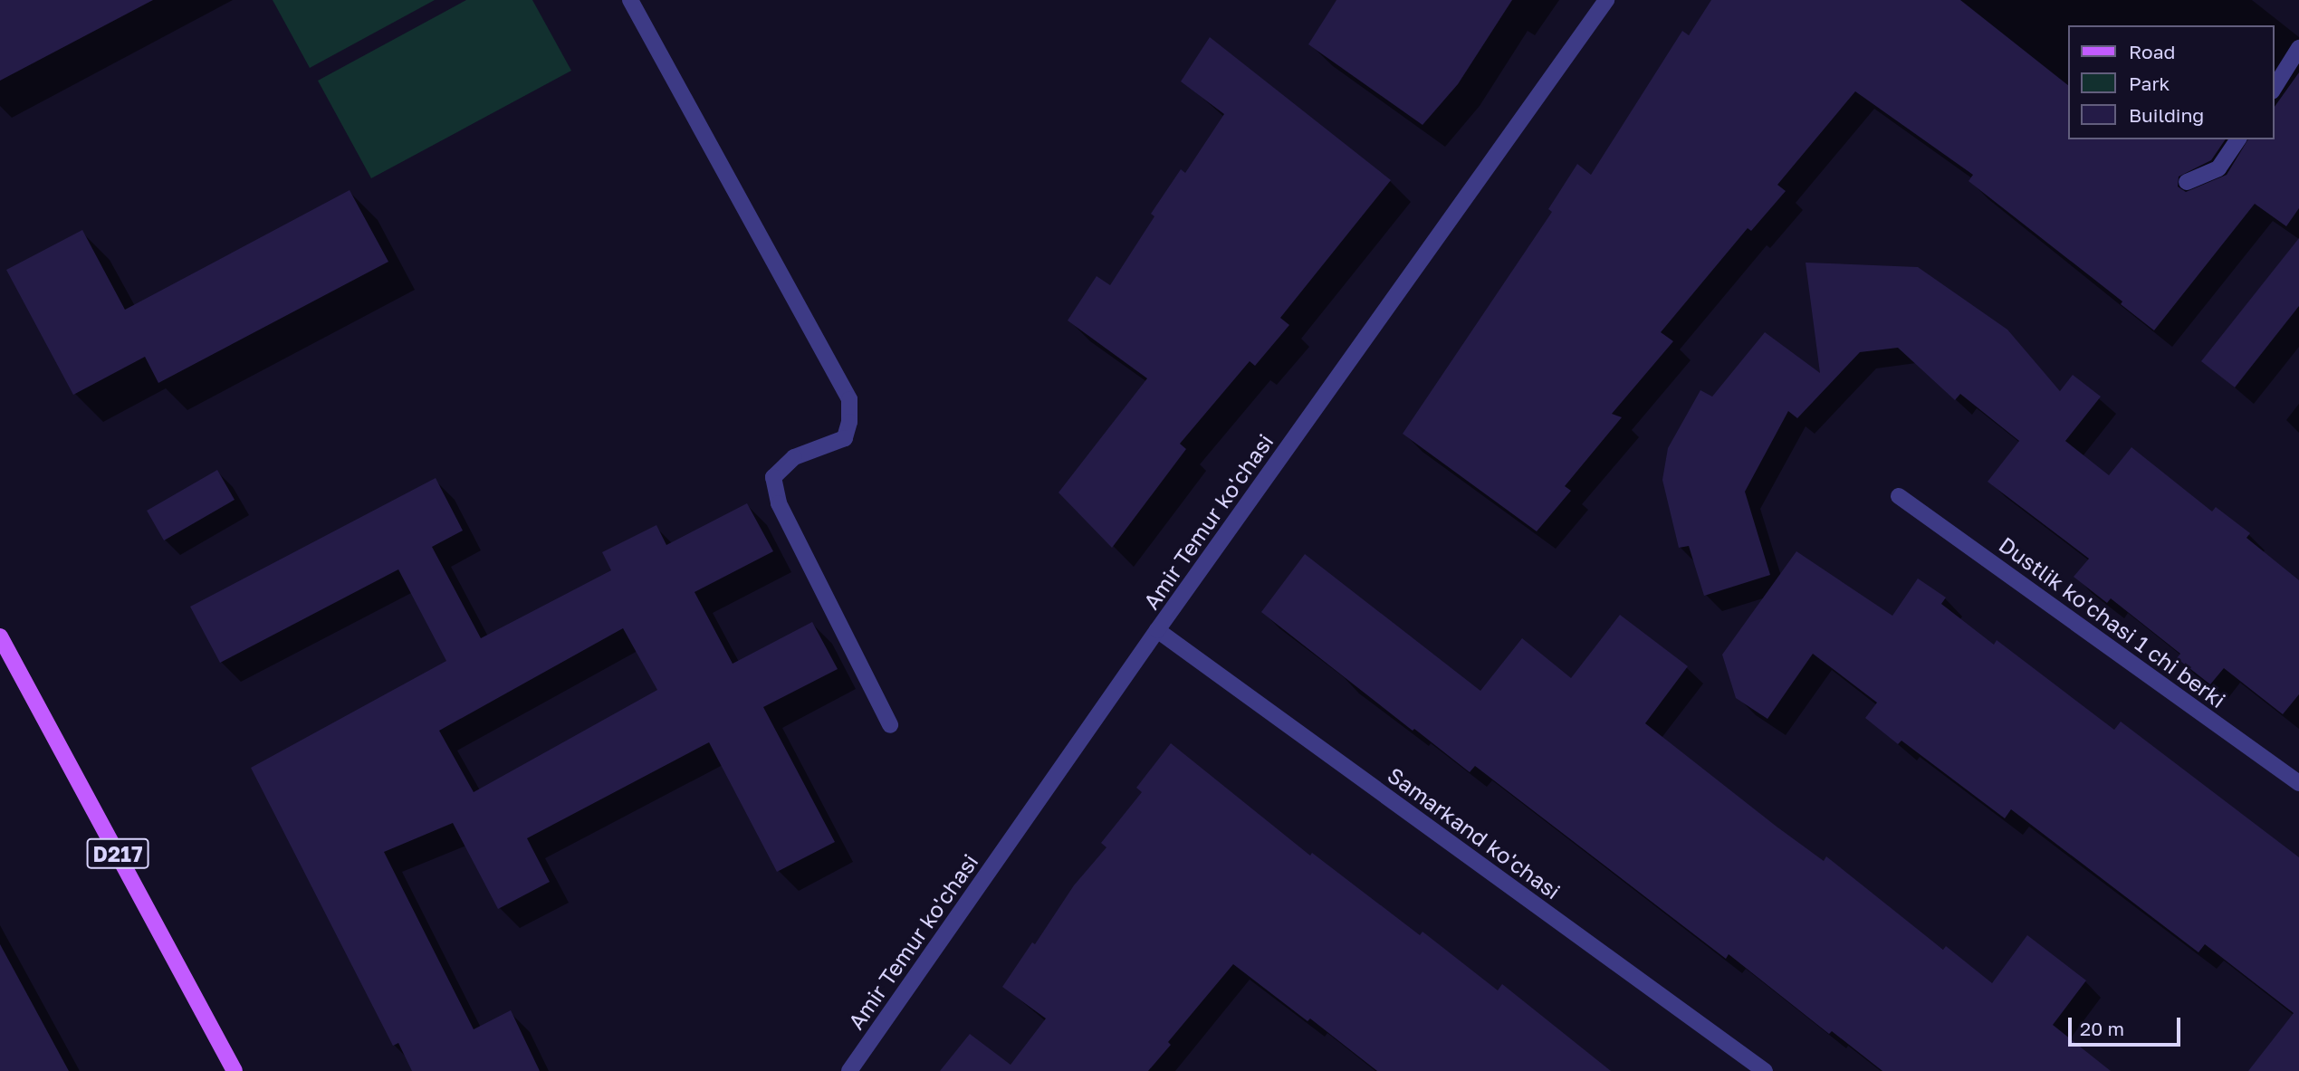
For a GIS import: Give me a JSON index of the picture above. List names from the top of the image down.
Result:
{
  "streets": {
    "main road": ["D217"],
    "street": ["Amir Temur ko'chasi", "Dustlik ko'chasi 1 chi berki", "Samarkand ko'chasi"]
  },
  "crossings": [
    ["Amir Temur ko'chasi", "Samarkand ko'chasi"]
  ],
  "legend": ["Road", "Park", "Building"],
  "scale_bar": "20 m"
}
